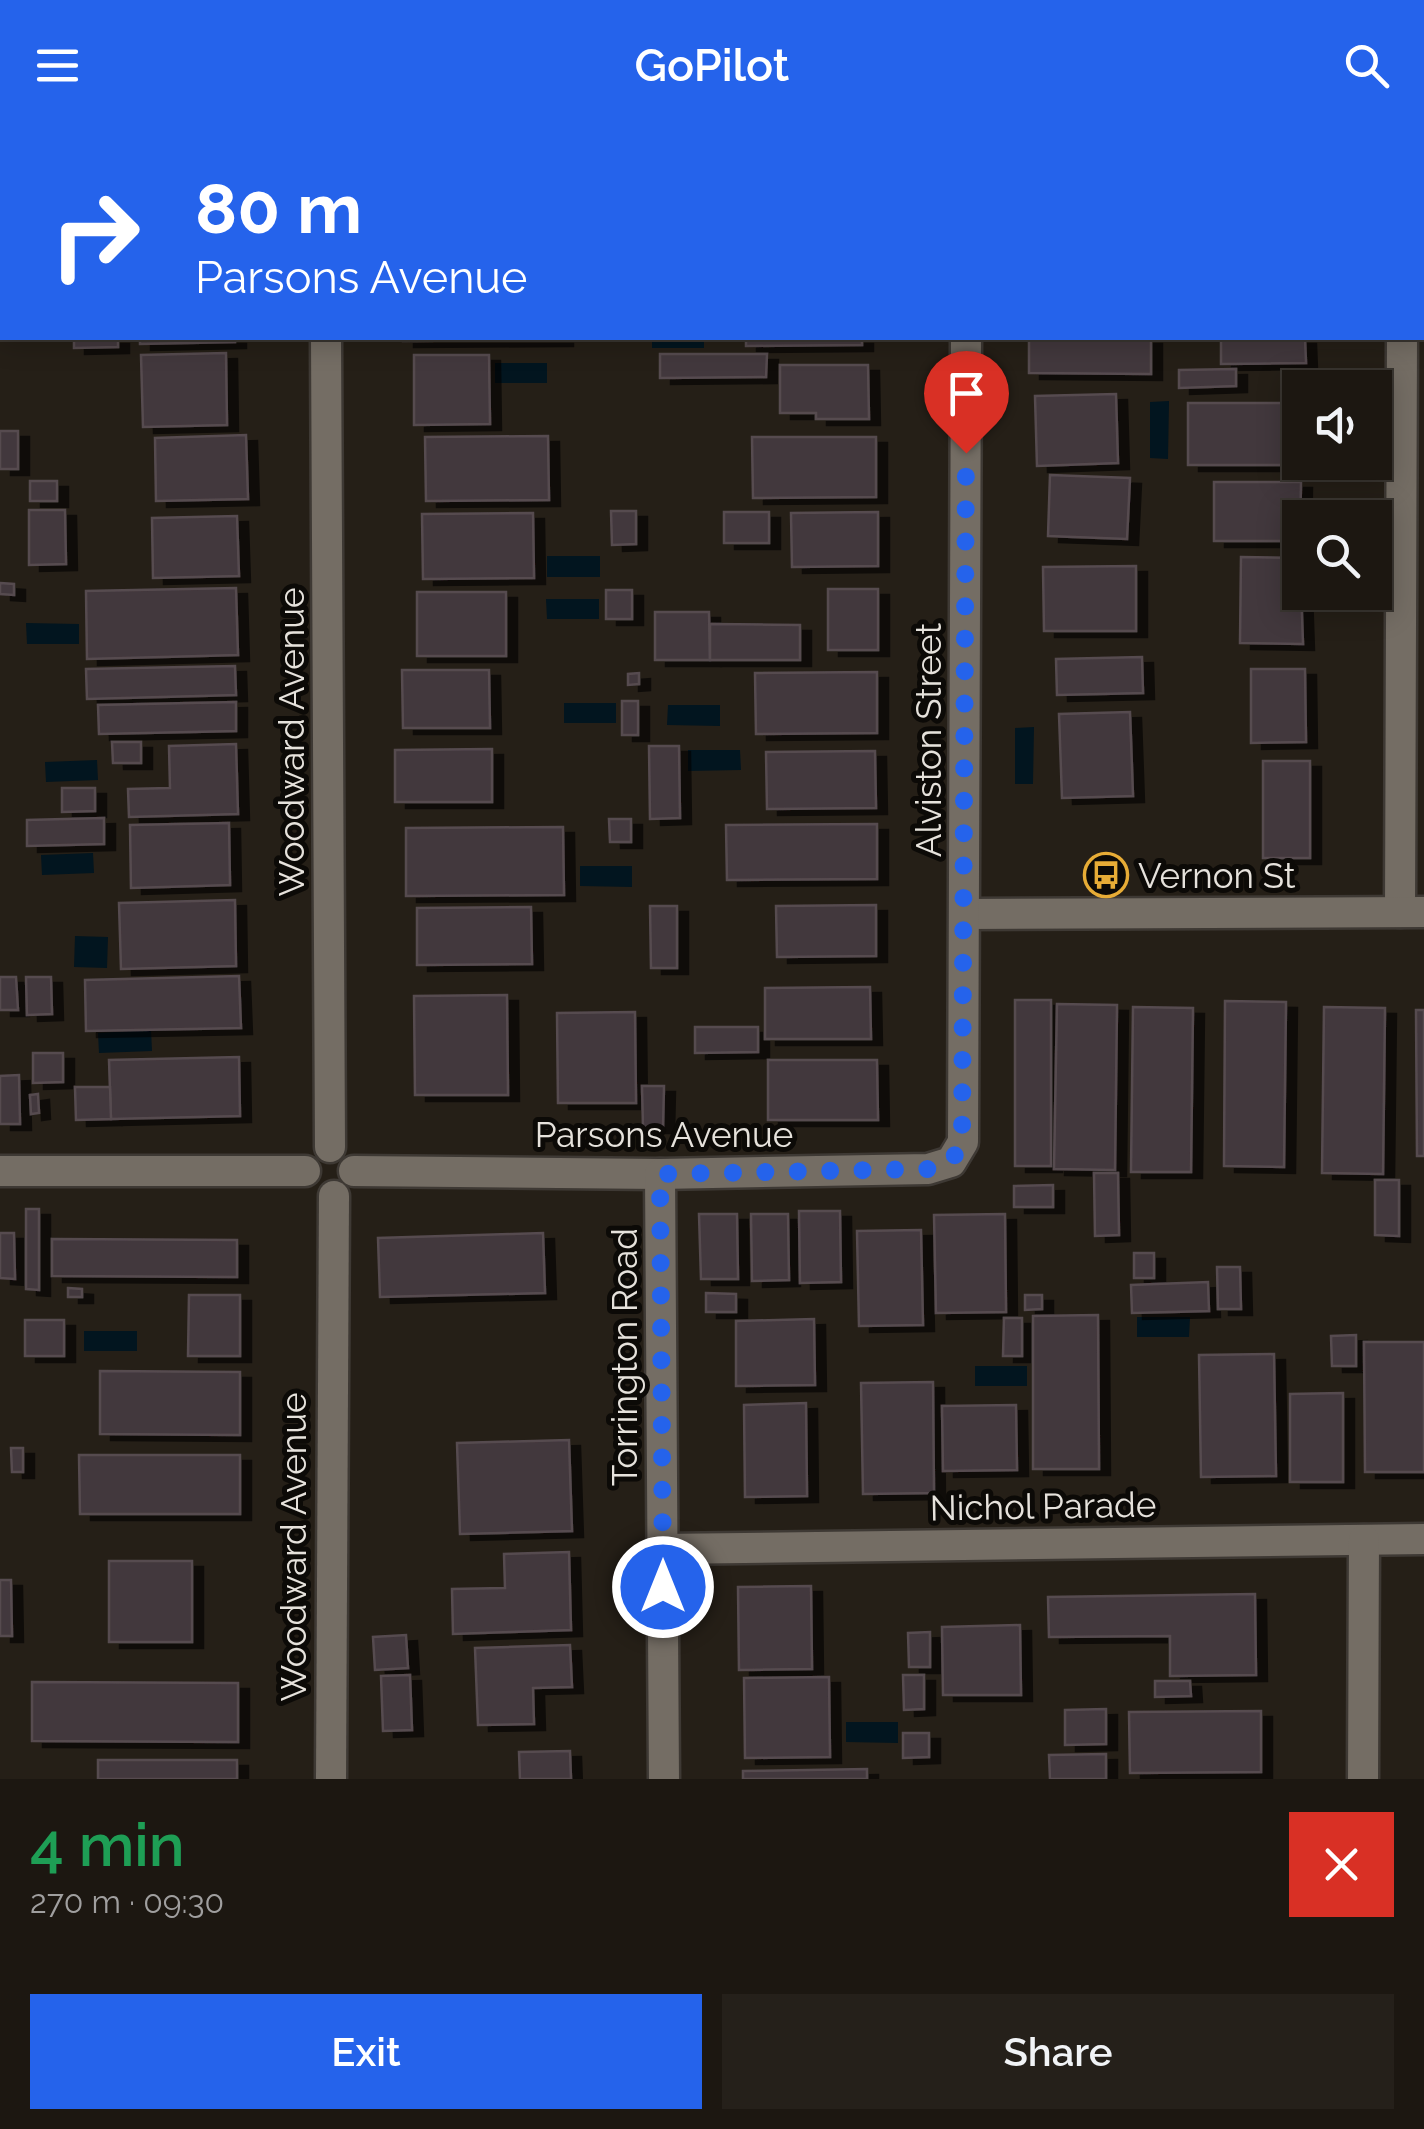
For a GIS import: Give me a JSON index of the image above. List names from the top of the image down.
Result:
{
  "streets": {
    "street": [
      "Alviston Street",
      "Woodward Avenue",
      "Parsons Avenue",
      "Torrington Road",
      "Nichol Parade"
    ]
  },
  "crossings": [
    ["Alviston Street", "Parsons Avenue"],
    ["Woodward Avenue", "Parsons Avenue"],
    ["Parsons Avenue", "Torrington Road"],
    ["Torrington Road", "Nichol Parade"]
  ],
  "places": {
    "bus stop": ["Vernon St"]
  },
  "page": {
    "header": "GoPilot",
    "turn": ["80 m", "Parsons Avenue"],
    "heading": ["4 min", "270 m · 09:30"],
    "buttons": ["Exit", "Share"]
  }
}
